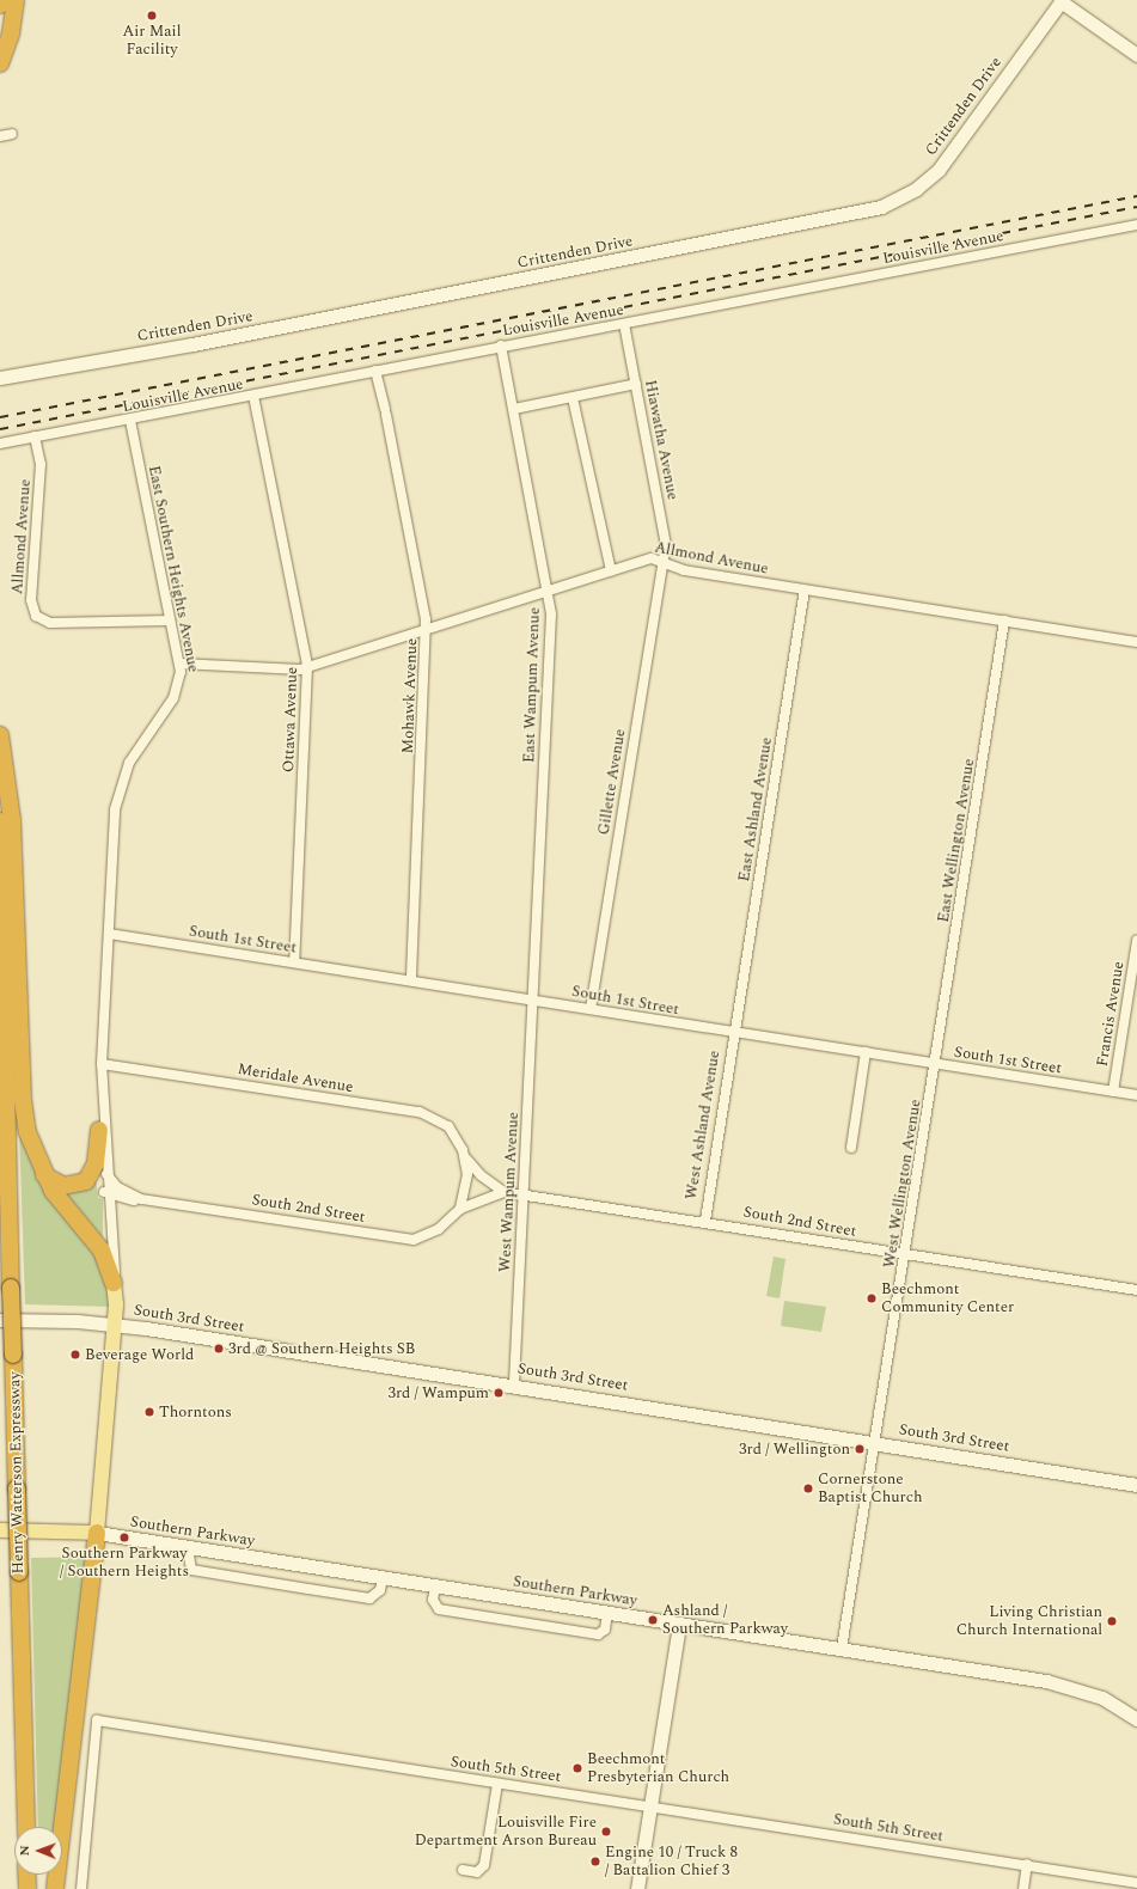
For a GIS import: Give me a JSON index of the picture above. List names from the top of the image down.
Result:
{
  "streets": {
    "highway": ["Henry Watterson Expressway"],
    "main road": ["Crittenden Drive", "South 3rd Street", "Southern Parkway"],
    "street": [
      "Louisville Avenue",
      "Hiawatha Avenue",
      "Allmond Avenue",
      "East Southern Heights Avenue",
      "East Wampum Avenue",
      "Mohawk Avenue",
      "Ottawa Avenue",
      "Gillette Avenue",
      "East Ashland Avenue",
      "East Wellington Avenue",
      "South 1st Street",
      "Francis Avenue",
      "Meridale Avenue",
      "West Ashland Avenue",
      "West Wellington Avenue",
      "West Wampum Avenue",
      "South 2nd Street",
      "South 5th Street"
    ]
  },
  "crossings": [
    ["Louisville Avenue", "Hiawatha Avenue"],
    ["Louisville Avenue", "Allmond Avenue"],
    ["Louisville Avenue", "East Southern Heights Avenue"],
    ["Louisville Avenue", "East Wampum Avenue"],
    ["Louisville Avenue", "Mohawk Avenue"],
    ["Louisville Avenue", "Ottawa Avenue"],
    ["Hiawatha Avenue", "Allmond Avenue"],
    ["Hiawatha Avenue", "Gillette Avenue"],
    ["Allmond Avenue", "East Southern Heights Avenue"],
    ["Allmond Avenue", "East Wampum Avenue"],
    ["Allmond Avenue", "Mohawk Avenue"],
    ["Allmond Avenue", "Ottawa Avenue"],
    ["Allmond Avenue", "Gillette Avenue"],
    ["Allmond Avenue", "East Ashland Avenue"],
    ["Allmond Avenue", "East Wellington Avenue"],
    ["East Southern Heights Avenue", "South 1st Street"],
    ["East Southern Heights Avenue", "Meridale Avenue"],
    ["East Wampum Avenue", "South 1st Street"],
    ["East Wampum Avenue", "West Wampum Avenue"],
    ["Mohawk Avenue", "South 1st Street"],
    ["Ottawa Avenue", "South 1st Street"],
    ["Gillette Avenue", "South 1st Street"],
    ["East Ashland Avenue", "South 1st Street"],
    ["East Ashland Avenue", "West Ashland Avenue"],
    ["East Wellington Avenue", "South 1st Street"],
    ["East Wellington Avenue", "West Wellington Avenue"],
    ["South 1st Street", "Francis Avenue"],
    ["South 1st Street", "West Ashland Avenue"],
    ["South 1st Street", "West Wellington Avenue"],
    ["South 1st Street", "West Wampum Avenue"],
    ["Meridale Avenue", "South 2nd Street"],
    ["West Ashland Avenue", "South 2nd Street"],
    ["West Wellington Avenue", "South 2nd Street"],
    ["West Wellington Avenue", "South 3rd Street"],
    ["West Wellington Avenue", "Southern Parkway"],
    ["West Wampum Avenue", "South 2nd Street"],
    ["West Wampum Avenue", "South 3rd Street"]
  ],
  "places": [
    "Air Mail Facility",
    "Beechmont Community Center",
    "3rd @ Southern Heights SB",
    "Beverage World",
    "3rd / Wampum",
    "Thorntons",
    "3rd / Wellington",
    "Cornerstone Baptist Church",
    "Southern Parkway / Southern Heights",
    "Ashland / Southern Parkway",
    "Living Christian Church International",
    "Beechmont Presbyterian Church",
    "Louisville Fire Department Arson Bureau",
    "Engine 10 / Truck 8 / Battalion Chief 3"
  ],
  "north": "left"
}
